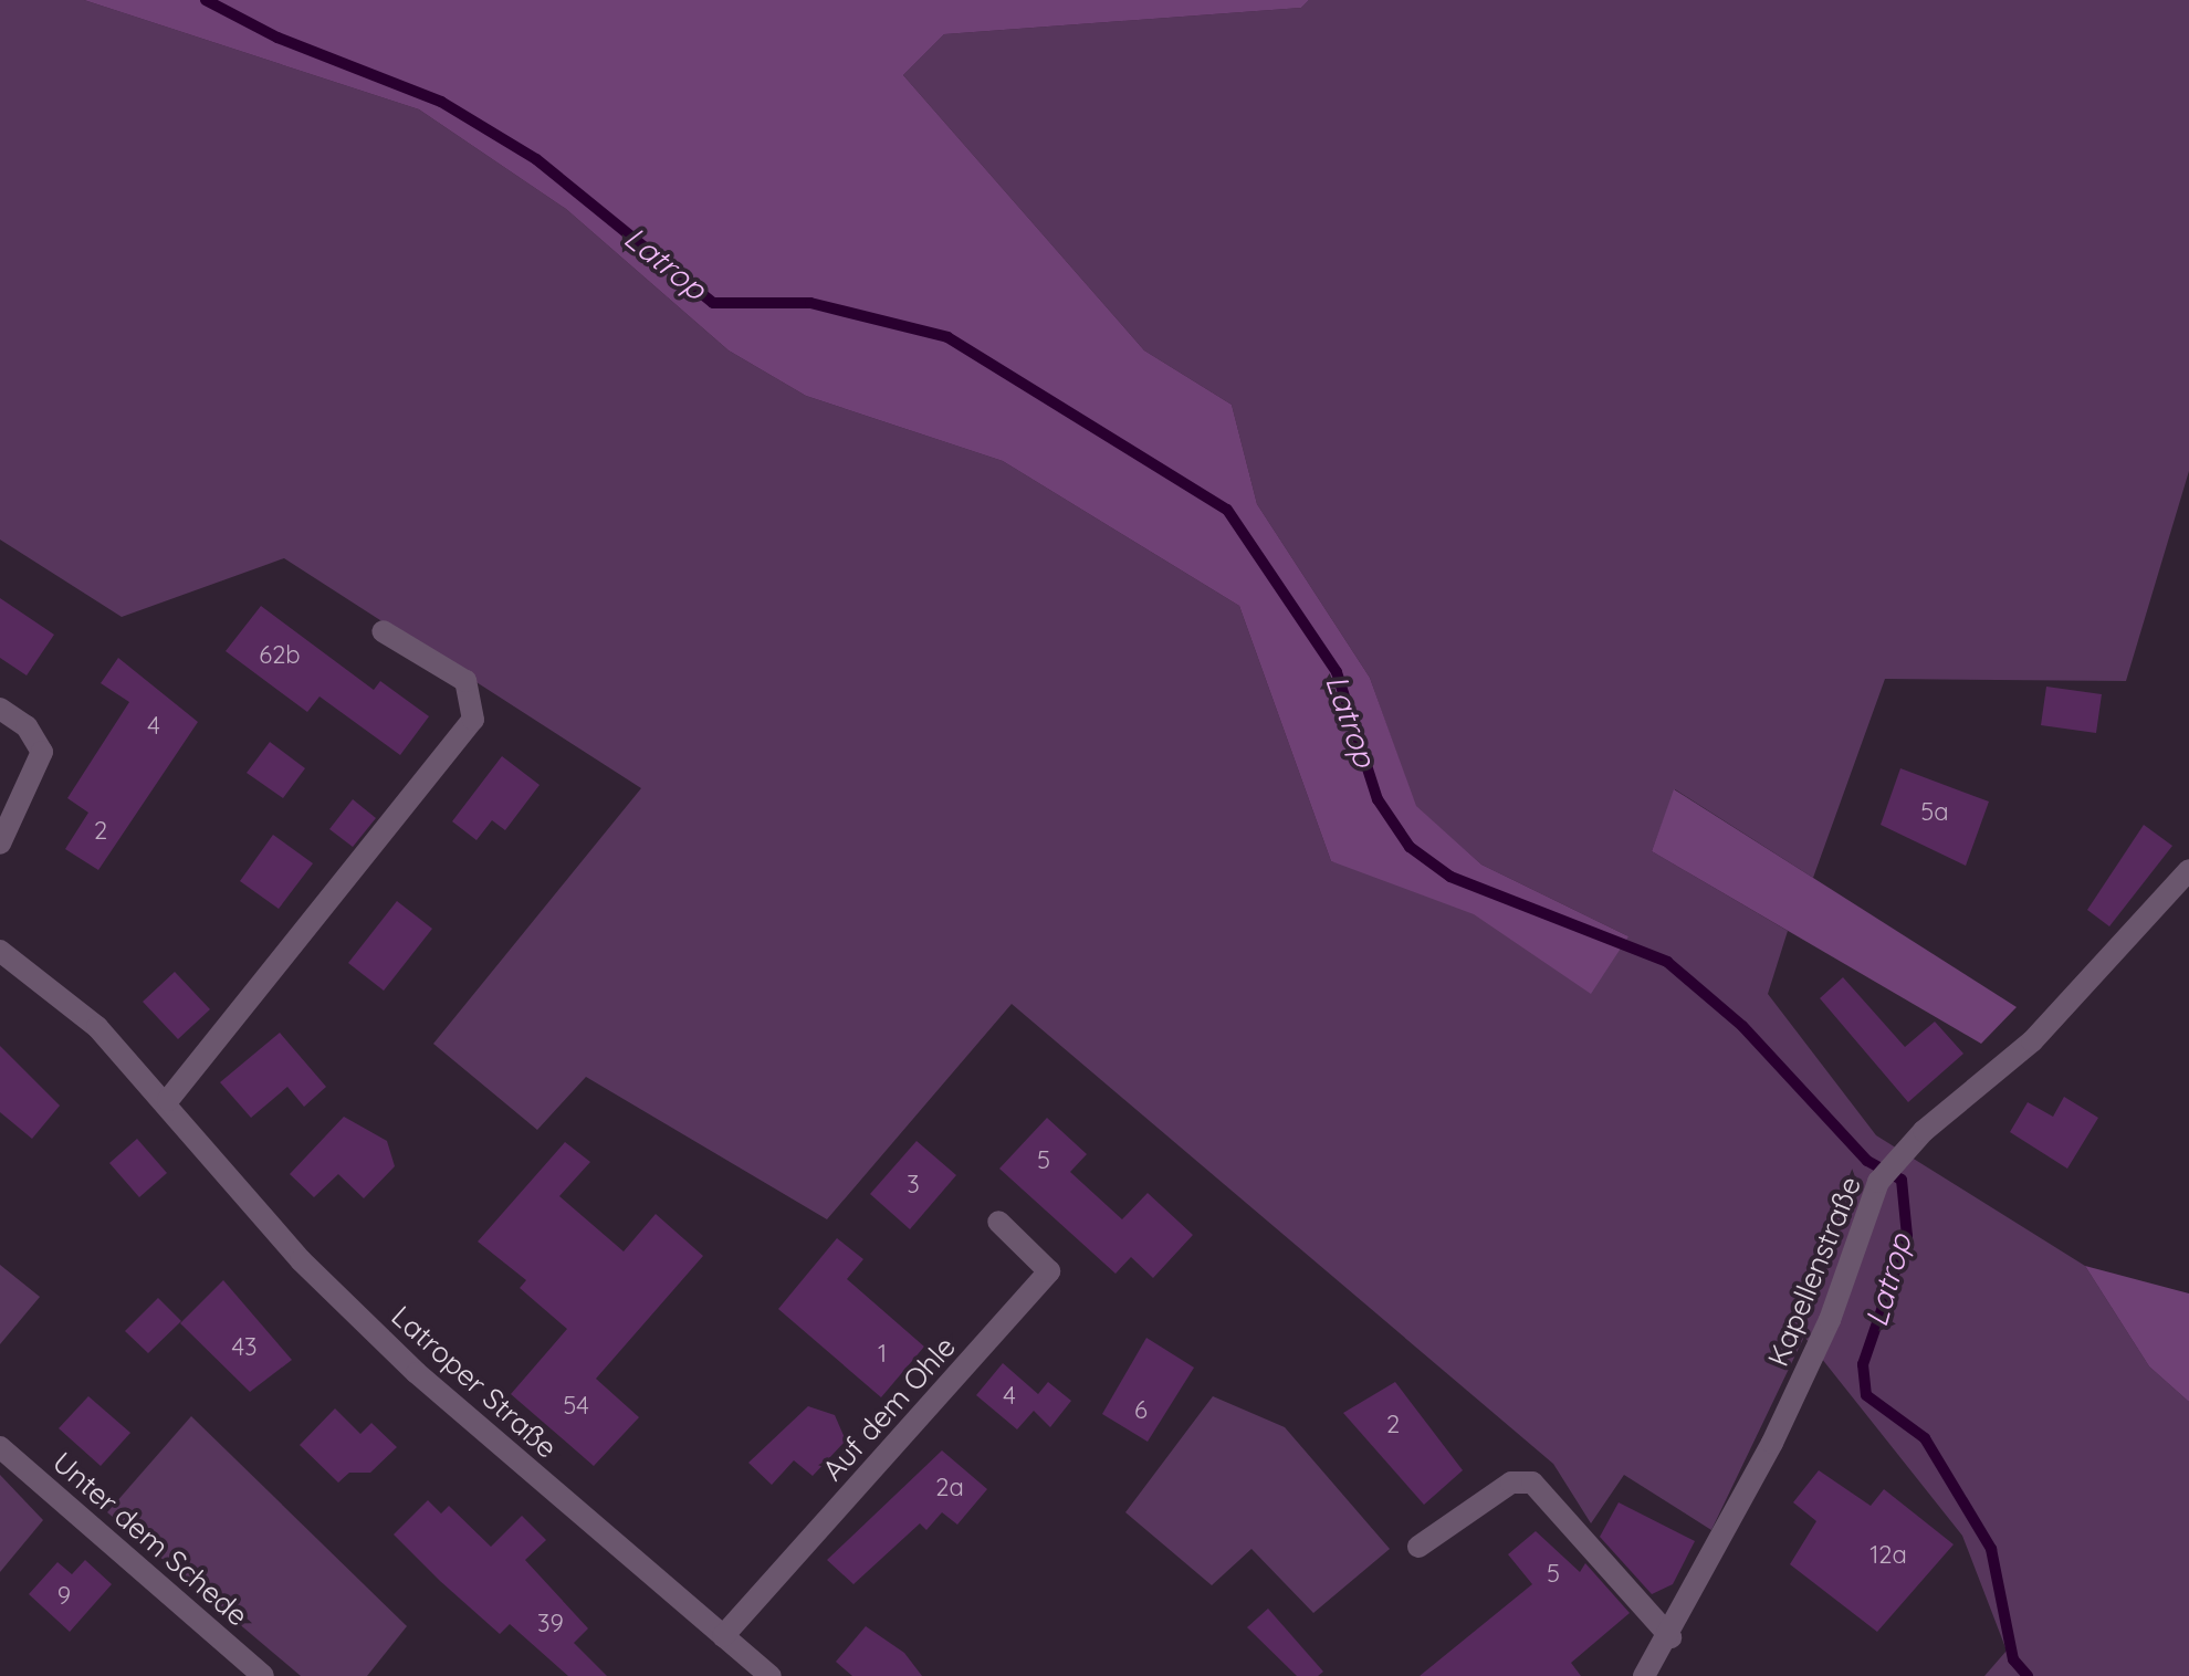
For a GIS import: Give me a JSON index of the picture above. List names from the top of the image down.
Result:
{
  "streets": {
    "street": [
      "Kapellenstraße",
      "Latroper Straße",
      "Auf dem Ohle",
      "Unter dem Schede"
    ]
  },
  "crossings": [
    ["Latroper Straße", "Auf dem Ohle"]
  ],
  "water": ["Latrop"],
  "house_numbers": [
    "62b",
    "4",
    "5a",
    "2",
    "5",
    "3",
    "43",
    "1",
    "4",
    "54",
    "6",
    "2",
    "2a",
    "12a",
    "5",
    "9",
    "39"
  ]
}
